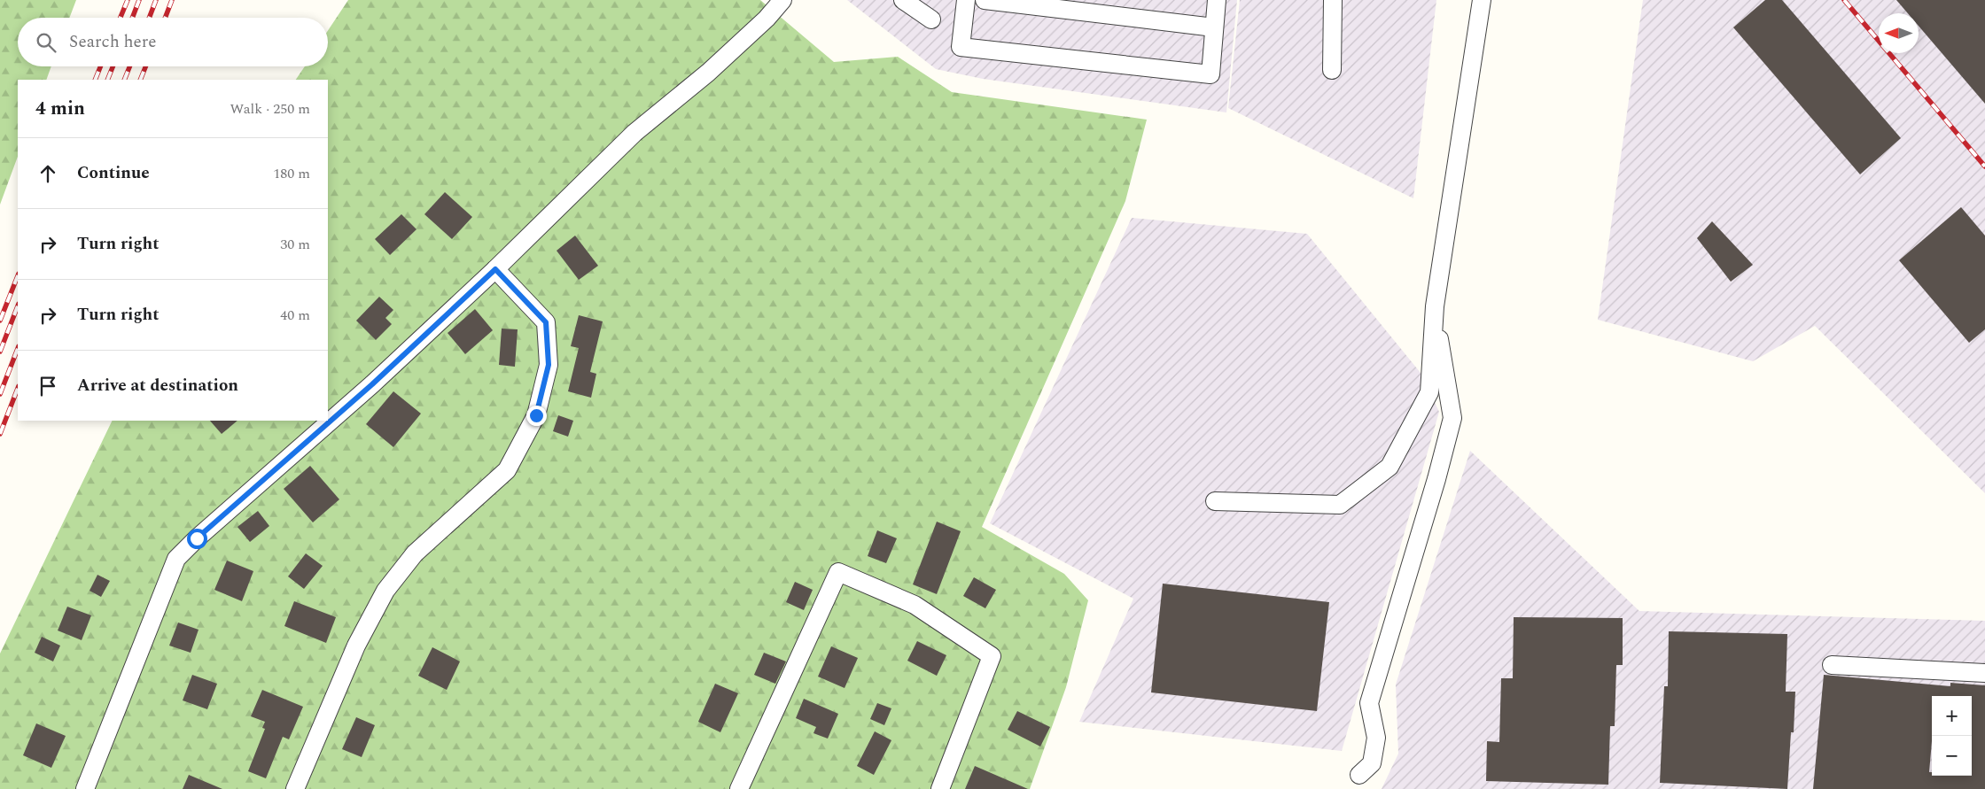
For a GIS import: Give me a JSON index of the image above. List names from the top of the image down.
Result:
{
  "north": "left",
  "page": {
    "search": "Search here",
    "heading": ["4 min", "Walk · 250 m"],
    "list": [
      ["Continue", "180 m"],
      ["Turn right", "30 m"],
      ["Turn right", "40 m"],
      "Arrive at destination"
    ],
    "map_buttons": ["+", "−"]
  }
}
